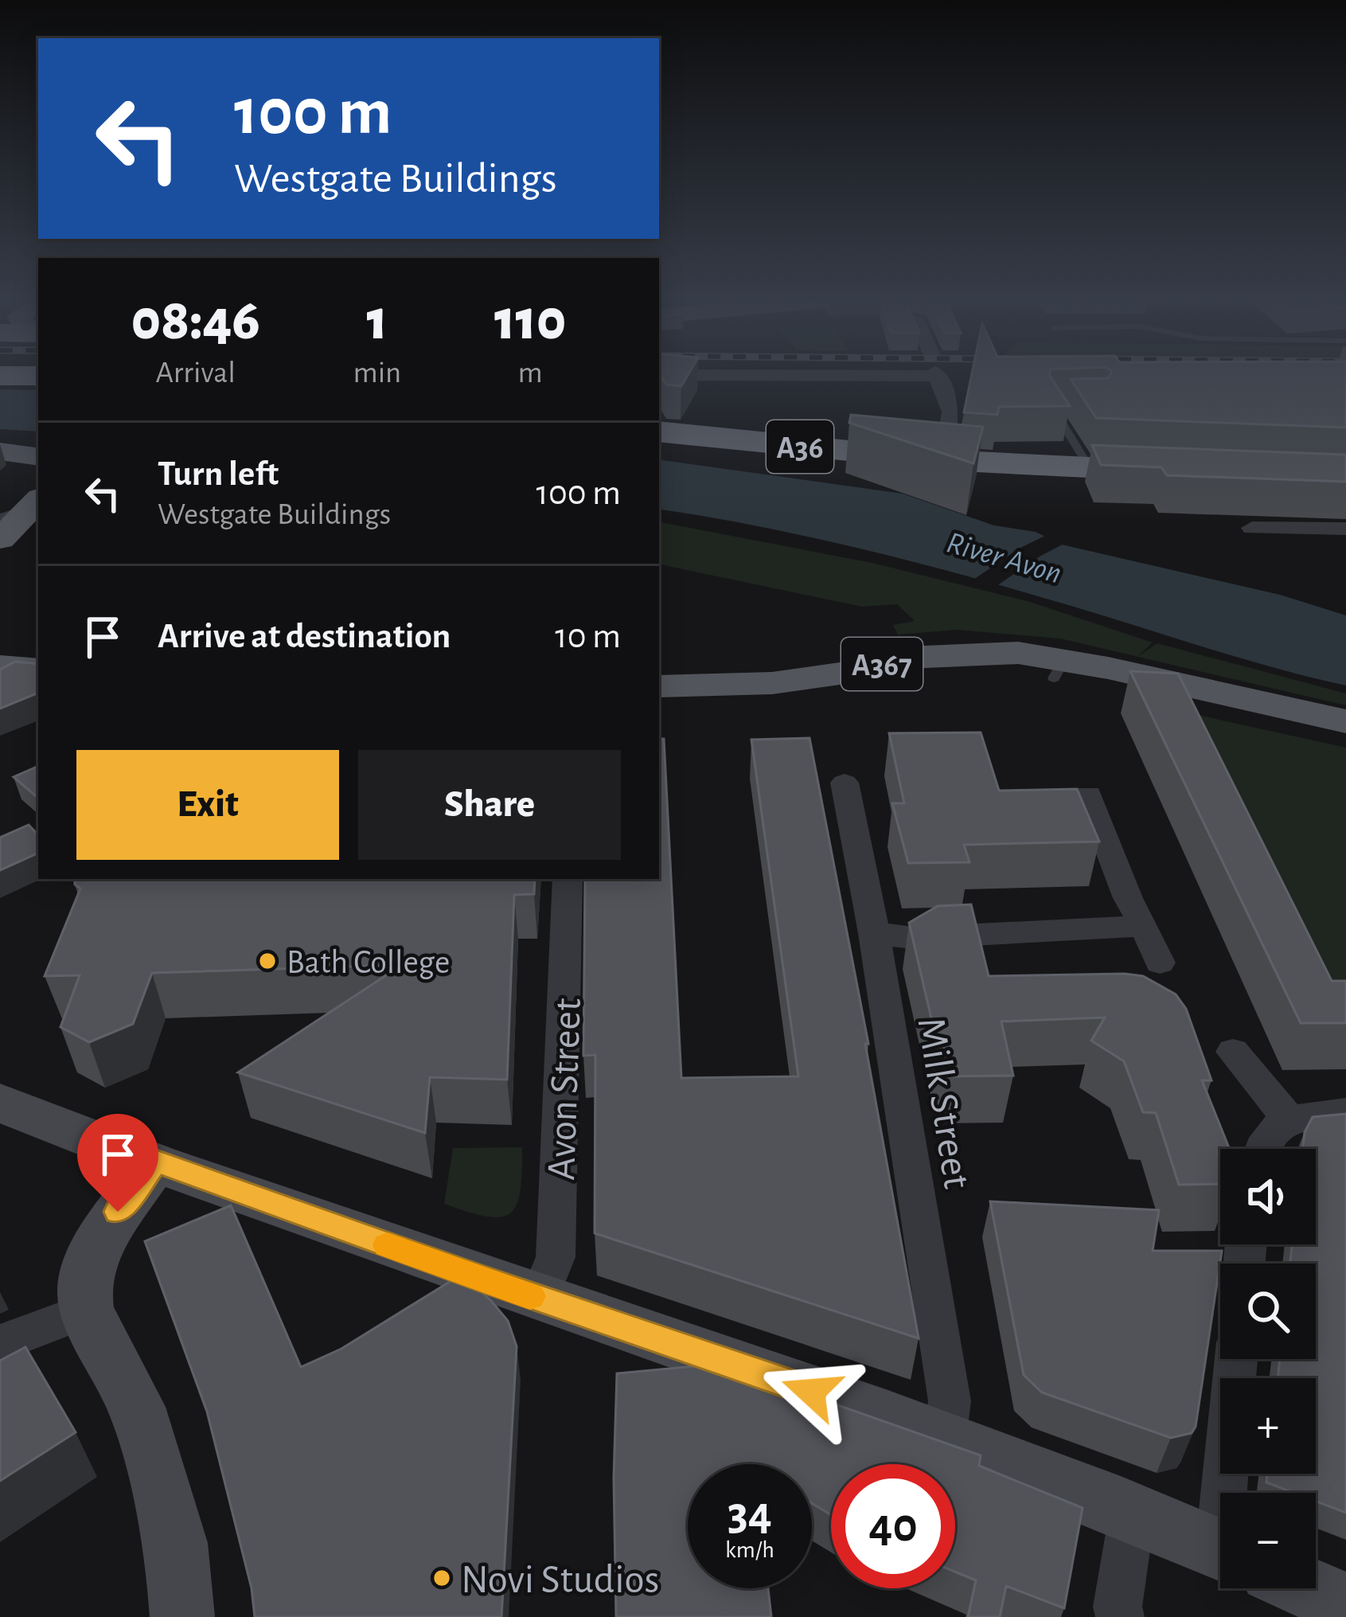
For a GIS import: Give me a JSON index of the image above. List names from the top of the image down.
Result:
{
  "streets": {
    "highway": ["A36"],
    "main road": ["A367"],
    "street": ["Avon Street", "Milk Street"]
  },
  "water": ["River Avon"],
  "places": ["Bath College", "Novi Studios"],
  "page": {
    "turn": ["100 m", "Westgate Buildings"],
    "eta": [
      "08:46",
      "Arrival",
      "1",
      "min",
      "110",
      "m"
    ],
    "list": [
      {
        "name": "Turn left",
        "note": "Westgate Buildings",
        "value": "100 m"
      },
      {
        "name": "Arrive at destination",
        "value": "10 m"
      }
    ],
    "buttons": ["Exit", "Share"],
    "map_buttons": ["+", "−"],
    "speed": "34 km/h",
    "limit": "40"
  }
}
